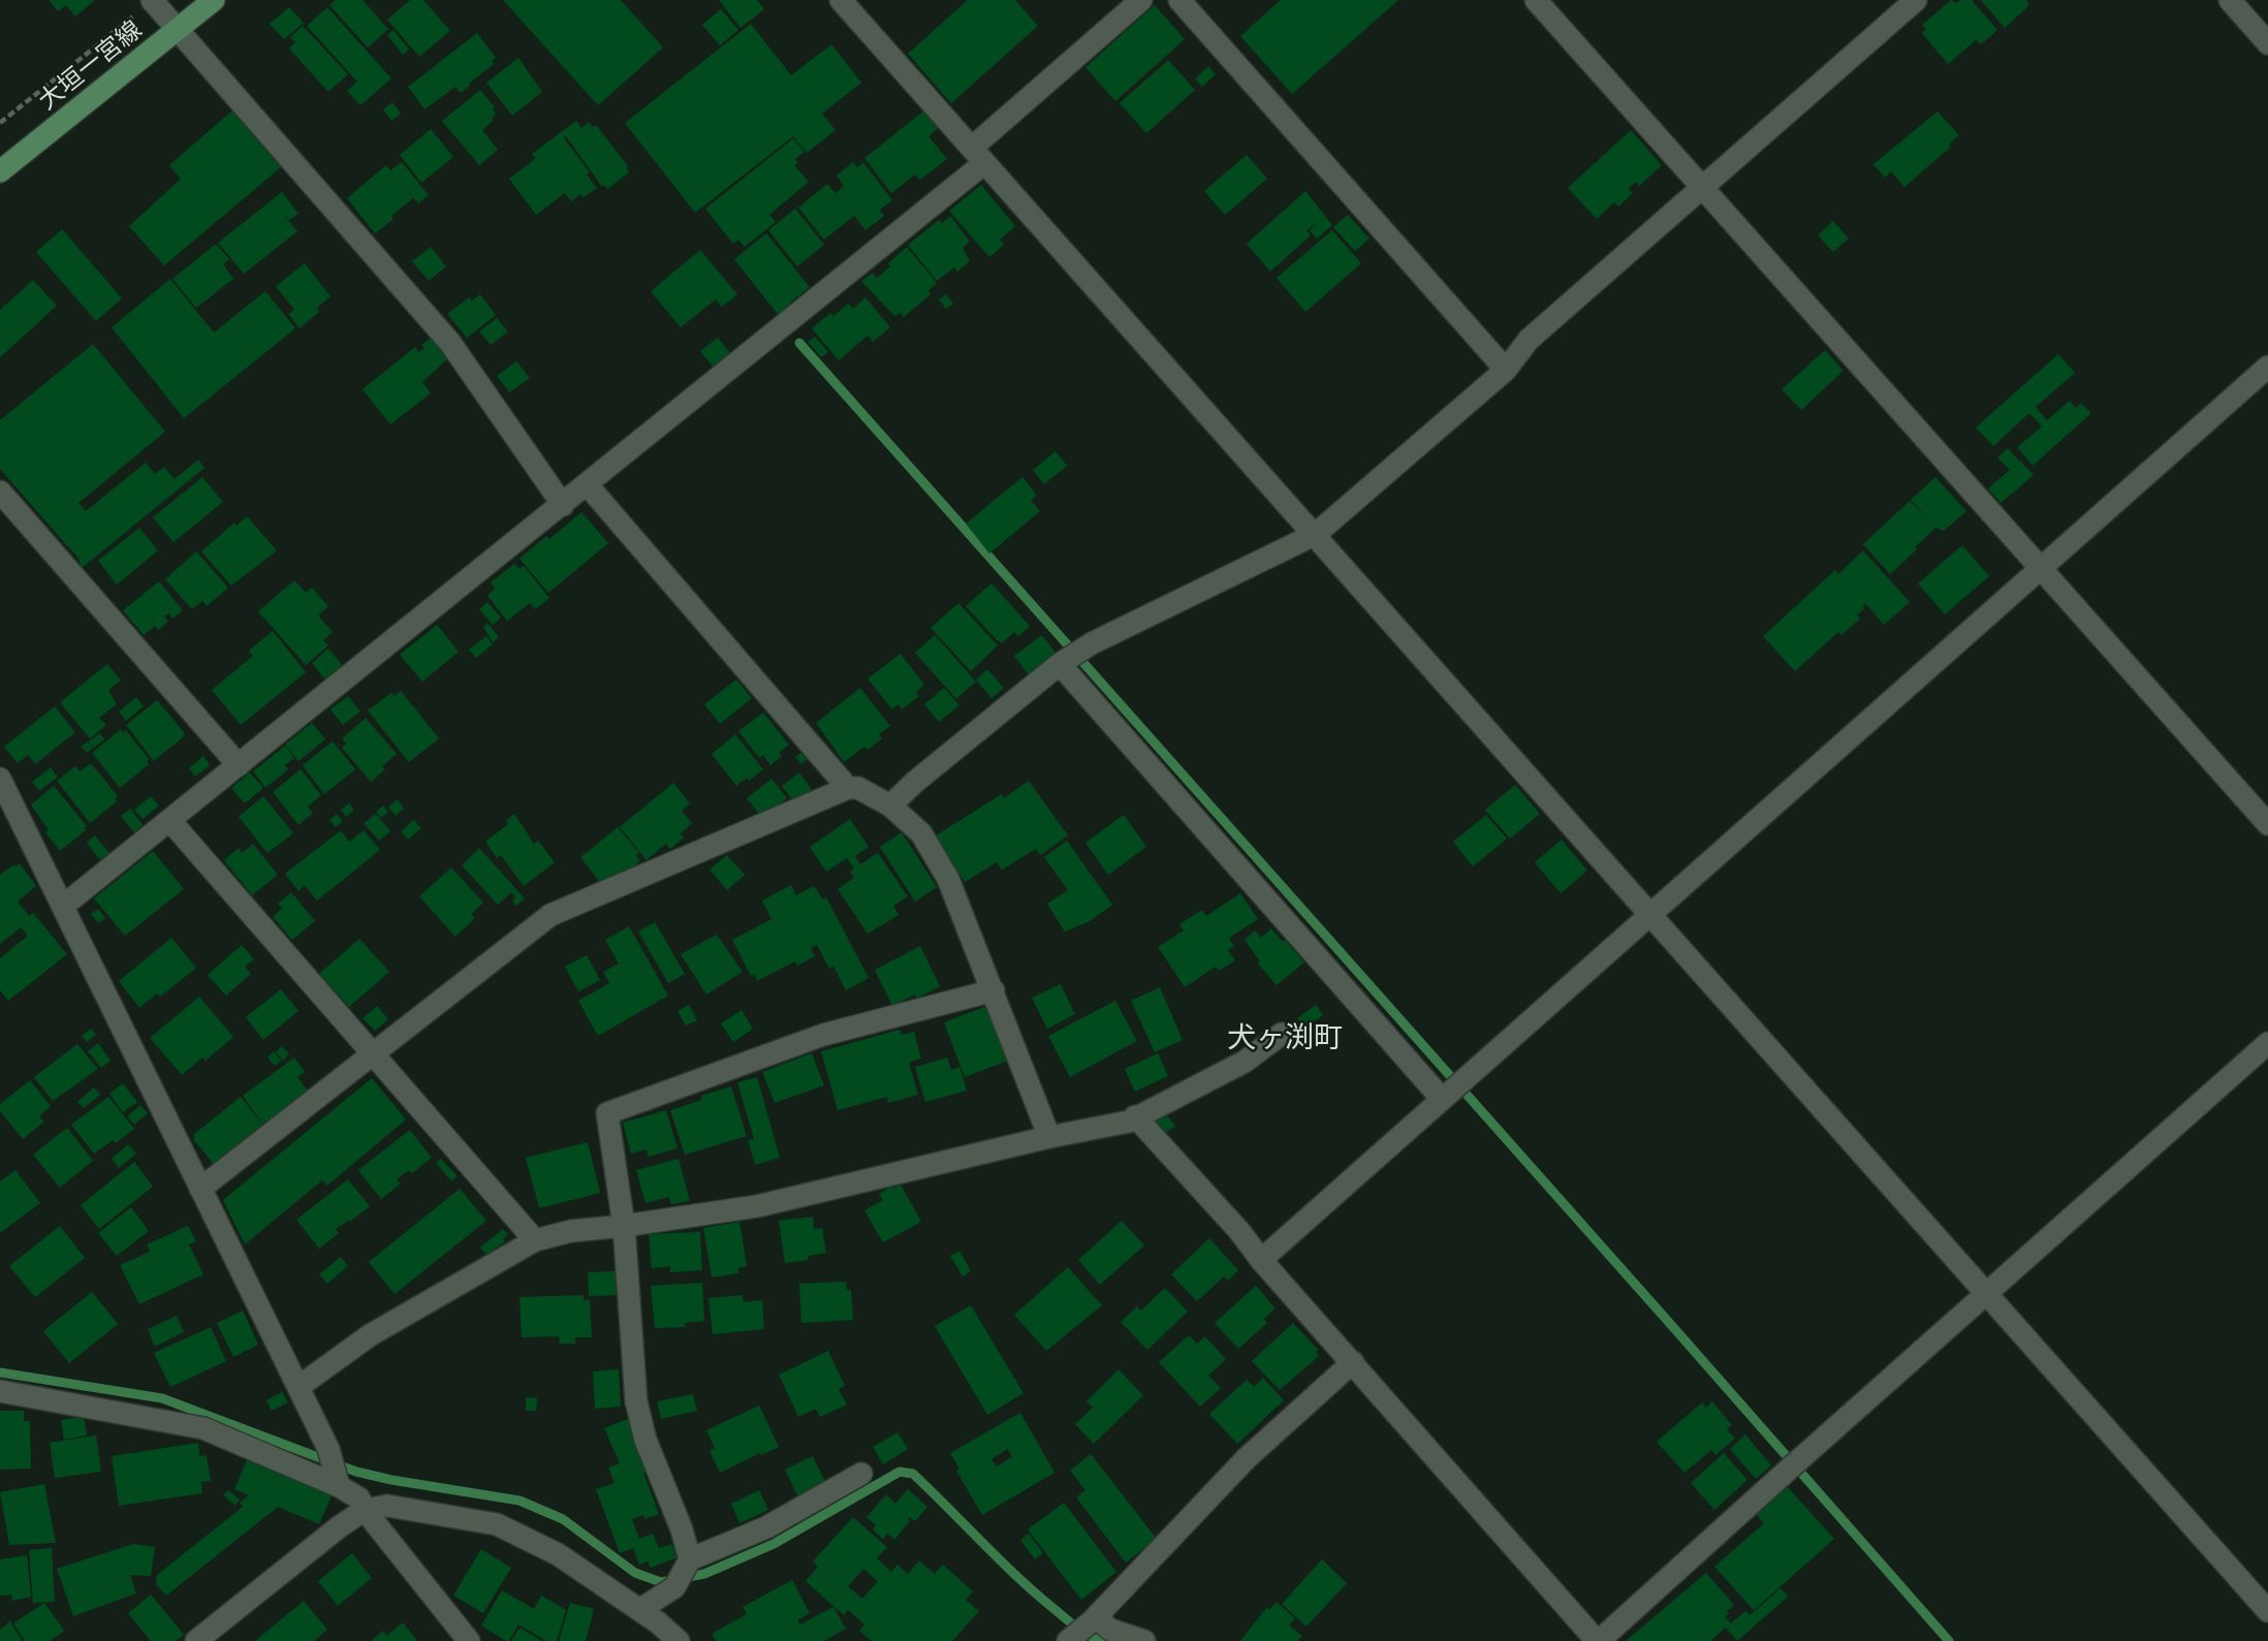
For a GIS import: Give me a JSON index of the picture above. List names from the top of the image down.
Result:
{
  "streets": {
    "main road": ["大垣一宮線"]
  },
  "districts": ["犬ヶ渕町"]
}
